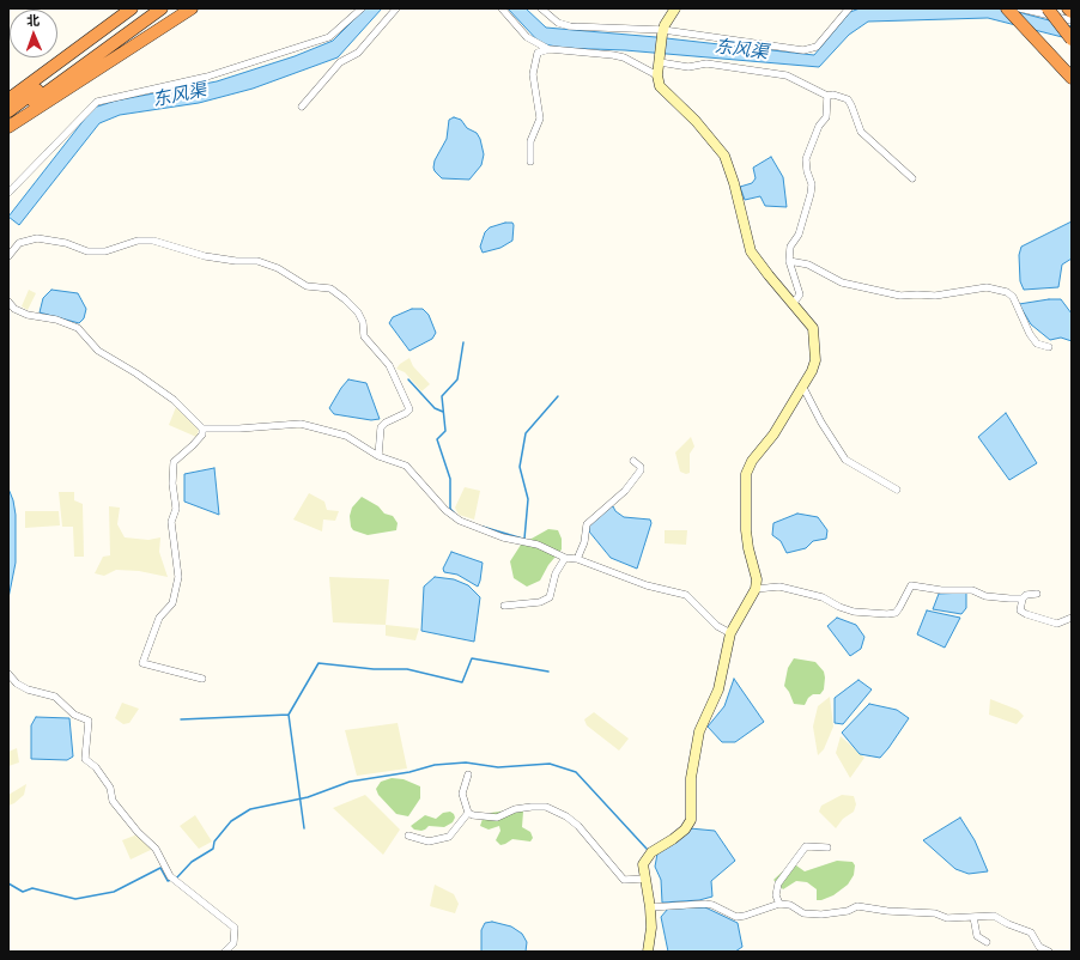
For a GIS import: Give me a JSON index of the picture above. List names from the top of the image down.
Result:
{
  "water": ["东风渠"],
  "north": "top"
}
